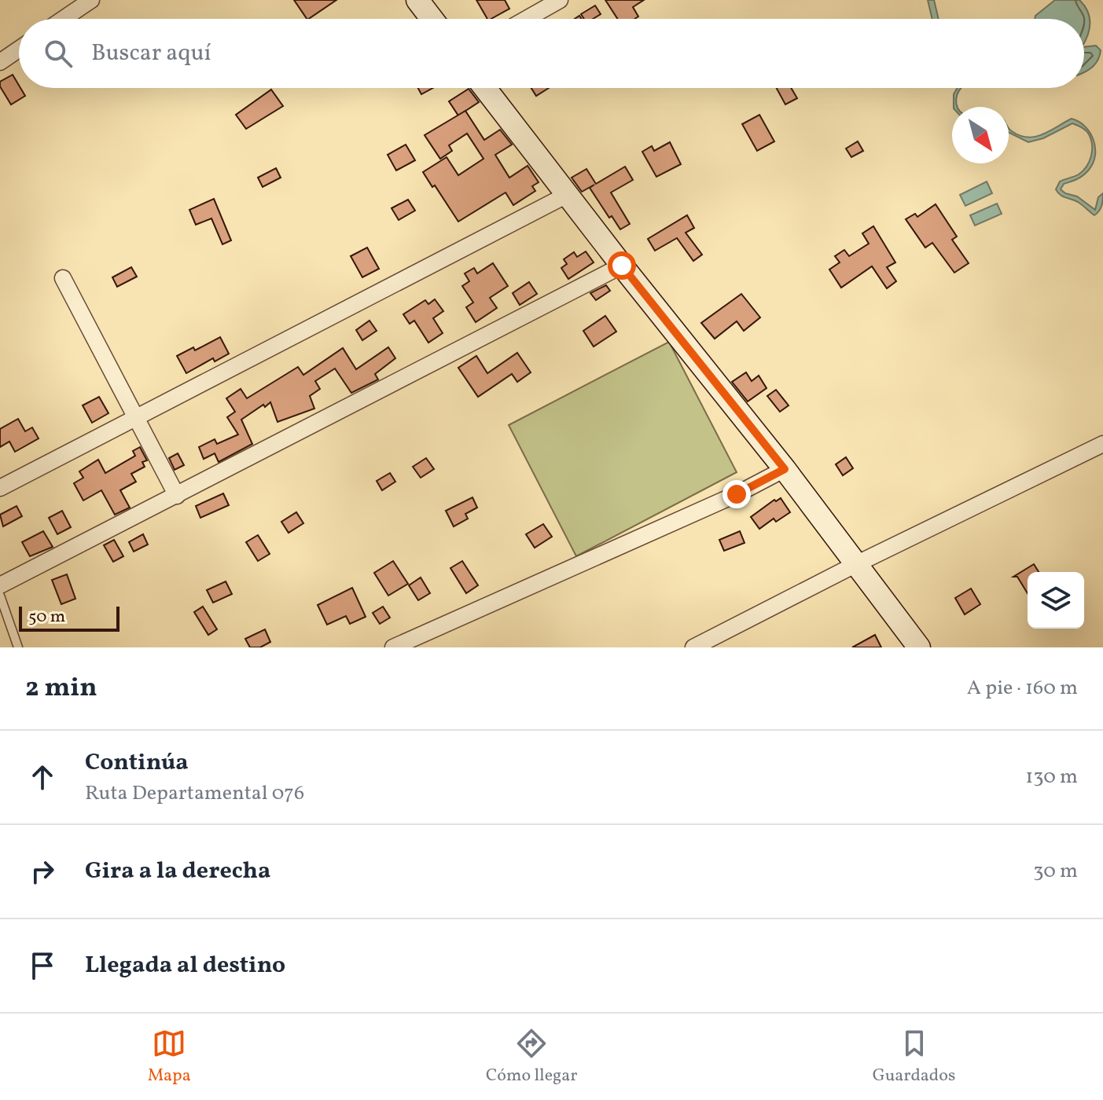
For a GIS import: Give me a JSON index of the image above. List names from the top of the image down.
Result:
{
  "scale_bar": "50 m",
  "north": "bottom right",
  "page": {
    "search": "Buscar aquí",
    "scale": "50 m",
    "heading": ["2 min", "A pie · 160 m"],
    "list": [
      ["Continúa", "Ruta Departamental 076", "130 m"],
      ["Gira a la derecha", "30 m"],
      "Llegada al destino"
    ],
    "nav": ["Mapa", "Cómo llegar", "Guardados"]
  }
}
